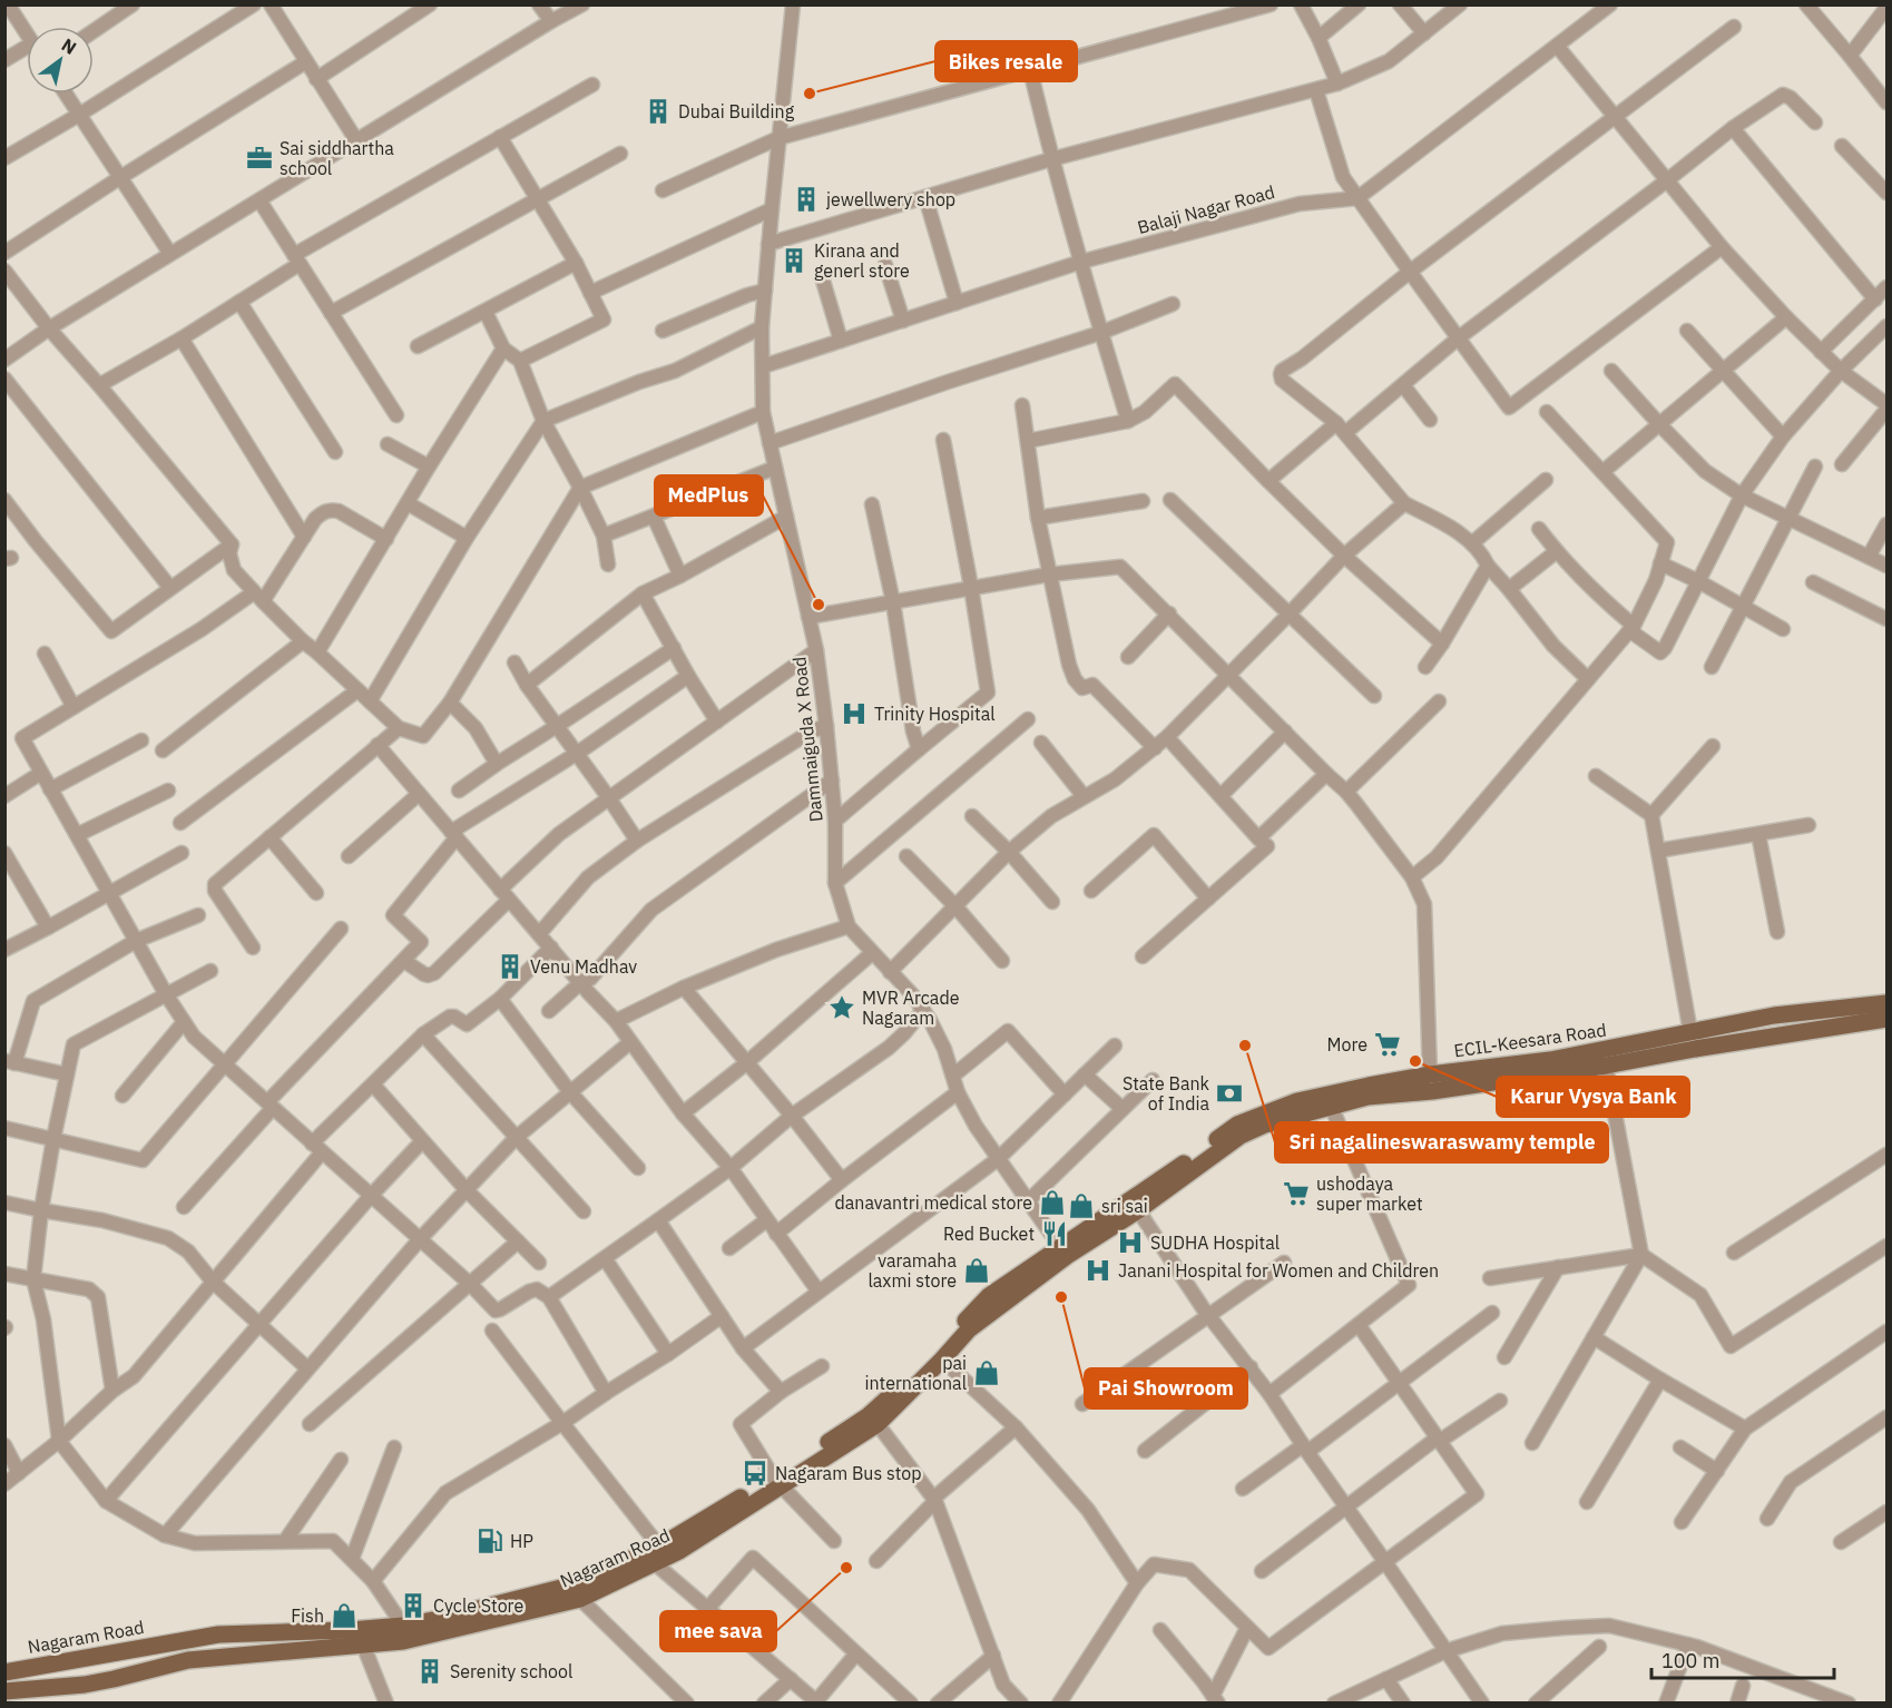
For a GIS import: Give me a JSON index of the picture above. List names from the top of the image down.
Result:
{
  "streets": {
    "main road": ["ECIL-Keesara Road", "Nagaram Road"],
    "street": ["Balaji Nagar Road", "Dammaiguda X Road"]
  },
  "crossings": [
    ["Balaji Nagar Road", "Dammaiguda X Road"],
    ["Dammaiguda X Road", "ECIL-Keesara Road"],
    ["Dammaiguda X Road", "Nagaram Road"],
    ["ECIL-Keesara Road", "Nagaram Road"]
  ],
  "places": {
    "other": [
      "Bikes resale",
      "MedPlus",
      "Sri nagalineswaraswamy temple",
      "Karur Vysya Bank",
      "Pai Showroom",
      "mee sava"
    ],
    "building": [
      "Dubai Building",
      "jewellwery shop",
      "Kirana and generl store",
      "Venu Madhav",
      "Cycle Store",
      "Serenity school"
    ],
    "office": ["Sai siddhartha school"],
    "hospital": ["Trinity Hospital", "SUDHA Hospital", "Janani Hospital for Women and Children"],
    "place": ["MVR Arcade Nagaram"],
    "supermarket": ["More", "ushodaya super market"],
    "bank": ["State Bank of India"],
    "shop": [
      "danavantri medical store",
      "sri sai",
      "varamaha laxmi store",
      "pai international",
      "Fish"
    ],
    "restaurant": ["Red Bucket"],
    "bus stop": ["Nagaram Bus stop"],
    "fuel station": ["HP"]
  },
  "scale_bar": "100 m",
  "north": "top right"
}
